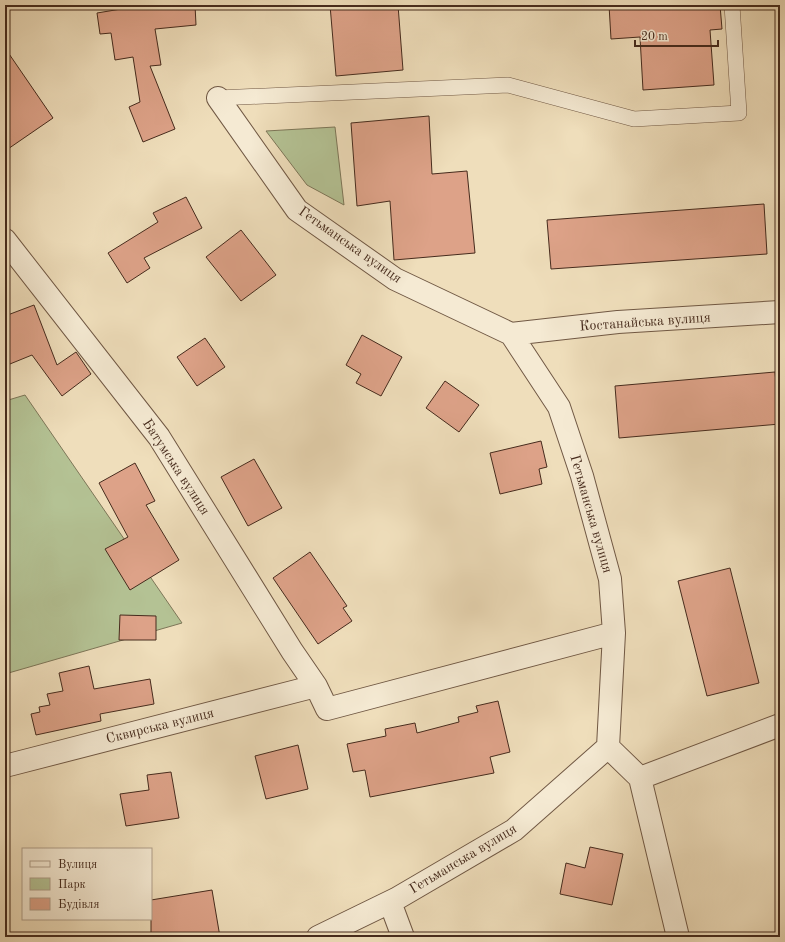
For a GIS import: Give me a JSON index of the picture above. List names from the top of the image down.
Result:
{
  "streets": {
    "street": [
      "Гетьманська вулиця",
      "Костанайська вулиця",
      "Батумська вулиця",
      "Сквирська вулиця"
    ]
  },
  "crossings": [
    ["Гетьманська вулиця", "Костанайська вулиця"],
    ["Гетьманська вулиця", "Батумська вулиця"],
    ["Батумська вулиця", "Сквирська вулиця"]
  ],
  "legend": ["Вулиця", "Парк", "Будівля"],
  "scale_bar": "20 m"
}
